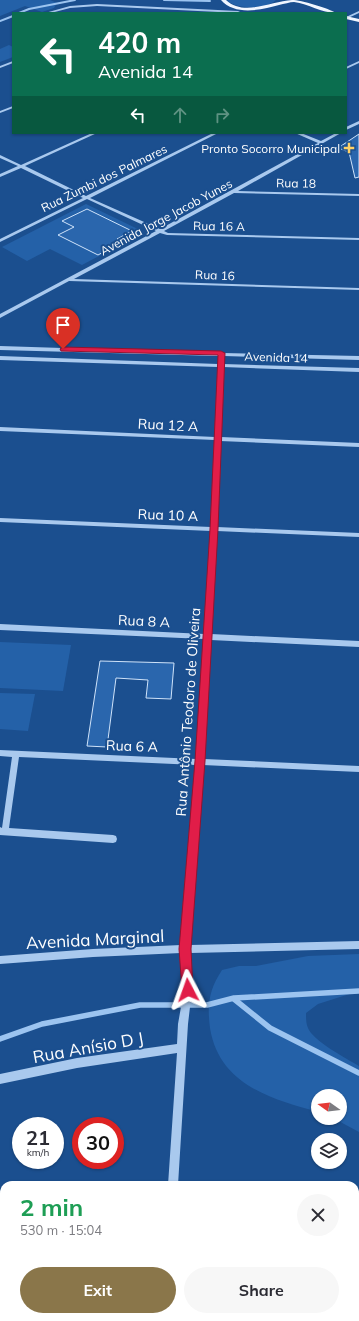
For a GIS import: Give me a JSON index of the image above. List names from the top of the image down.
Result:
{
  "streets": {
    "street": [
      "Rua Zumbi dos Palmares",
      "Rua 18",
      "Avenida Jorge Jacob Yunes",
      "Rua 16 A",
      "Rua 16",
      "Avenida 14",
      "Rua 12 A",
      "Rua 10 A",
      "Rua 8 A",
      "Rua Antônio Teodoro de Oliveira",
      "Rua 6 A",
      "Avenida Marginal",
      "Rua Anísio D J"
    ]
  },
  "crossings": [
    ["Rua Zumbi dos Palmares", "Rua 16 A"],
    ["Rua 18", "Avenida Jorge Jacob Yunes"],
    ["Avenida Jorge Jacob Yunes", "Rua 16 A"],
    ["Avenida Jorge Jacob Yunes", "Rua 16"],
    ["Avenida 14", "Rua Antônio Teodoro de Oliveira"],
    ["Rua 12 A", "Rua Antônio Teodoro de Oliveira"],
    ["Rua 10 A", "Rua Antônio Teodoro de Oliveira"],
    ["Rua 8 A", "Rua Antônio Teodoro de Oliveira"],
    ["Rua Antônio Teodoro de Oliveira", "Rua 6 A"],
    ["Rua Antônio Teodoro de Oliveira", "Avenida Marginal"],
    ["Rua Antônio Teodoro de Oliveira", "Rua Anísio D J"]
  ],
  "places": {
    "health": ["Pronto Socorro Municipal"]
  },
  "north": "left",
  "page": {
    "turn": ["420 m", "Avenida 14"],
    "speed": "21 km/h",
    "limit": "30",
    "heading": ["2 min", "530 m · 15:04"],
    "buttons": ["Exit", "Share"]
  }
}
